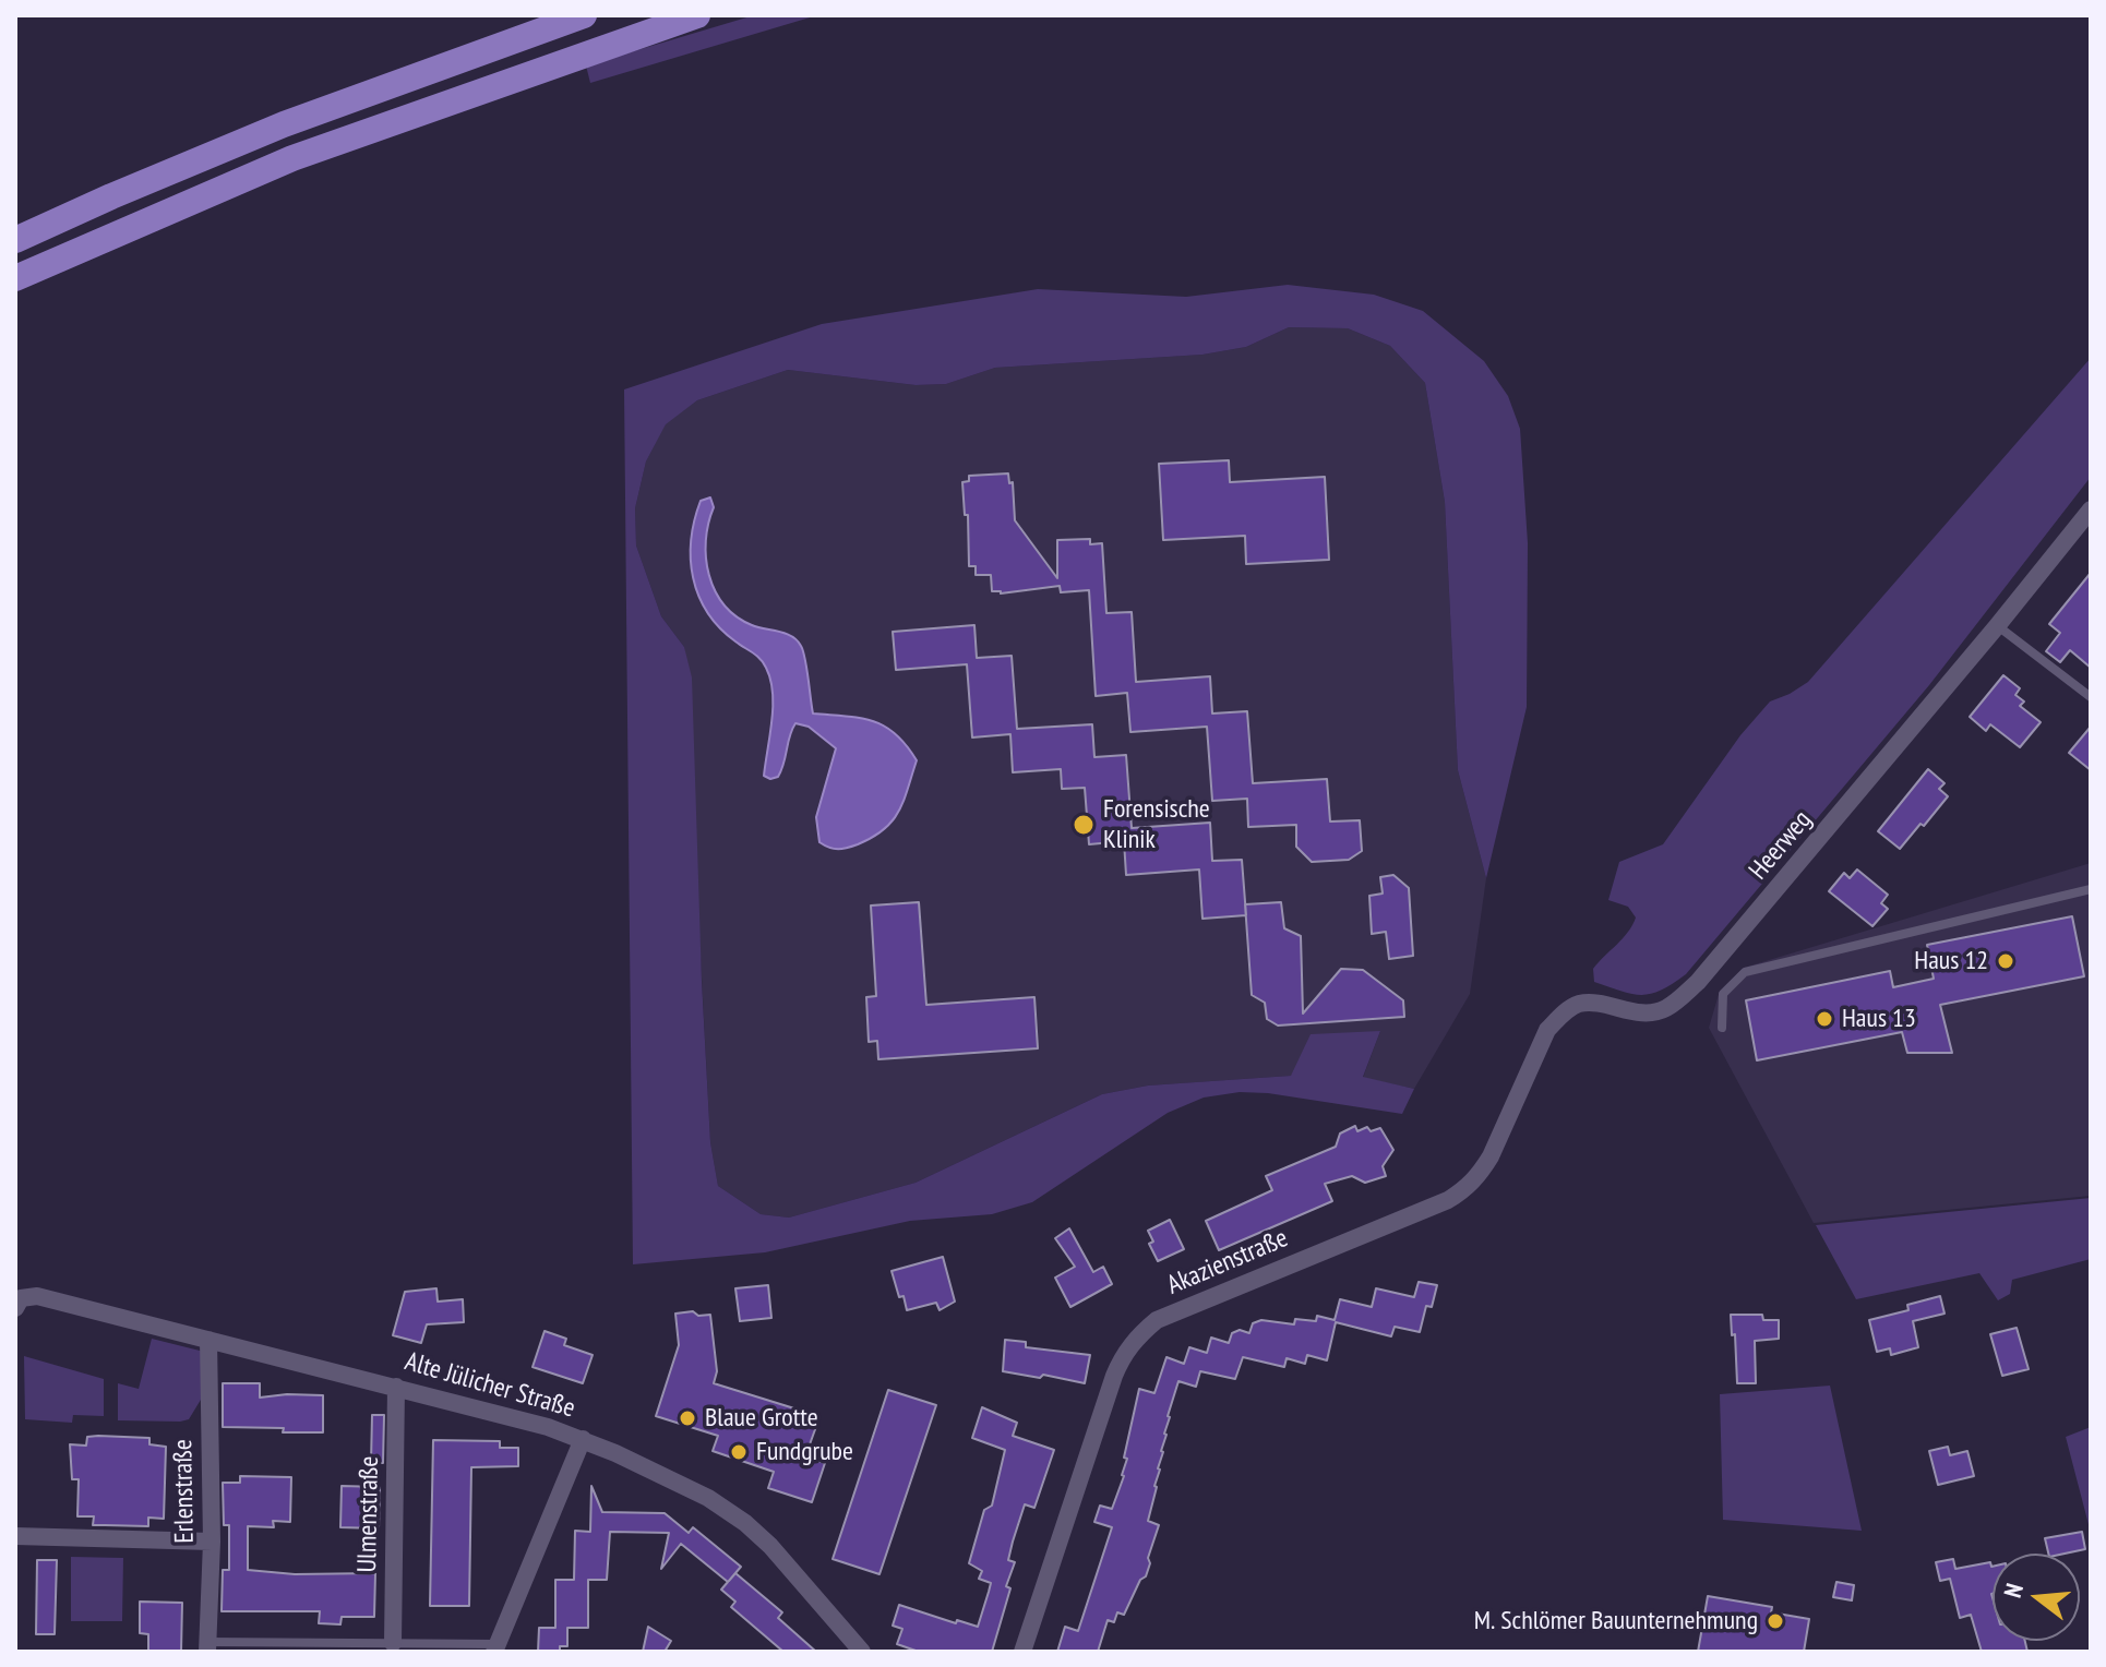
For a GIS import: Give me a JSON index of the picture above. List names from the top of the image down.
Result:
{
  "streets": {
    "street": [
      "Heerweg",
      "Akazienstraße",
      "Alte Jülicher Straße",
      "Erlenstraße",
      "Ulmenstraße"
    ]
  },
  "crossings": [
    ["Heerweg", "Akazienstraße"],
    ["Alte Jülicher Straße", "Erlenstraße"],
    ["Alte Jülicher Straße", "Ulmenstraße"],
    ["Erlenstraße", "Ulmenstraße"]
  ],
  "places": [
    "Forensische Klinik",
    "Haus 12",
    "Haus 13",
    "Blaue Grotte",
    "Fundgrube",
    "M. Schlömer Bauunternehmung"
  ],
  "north": "left"
}
